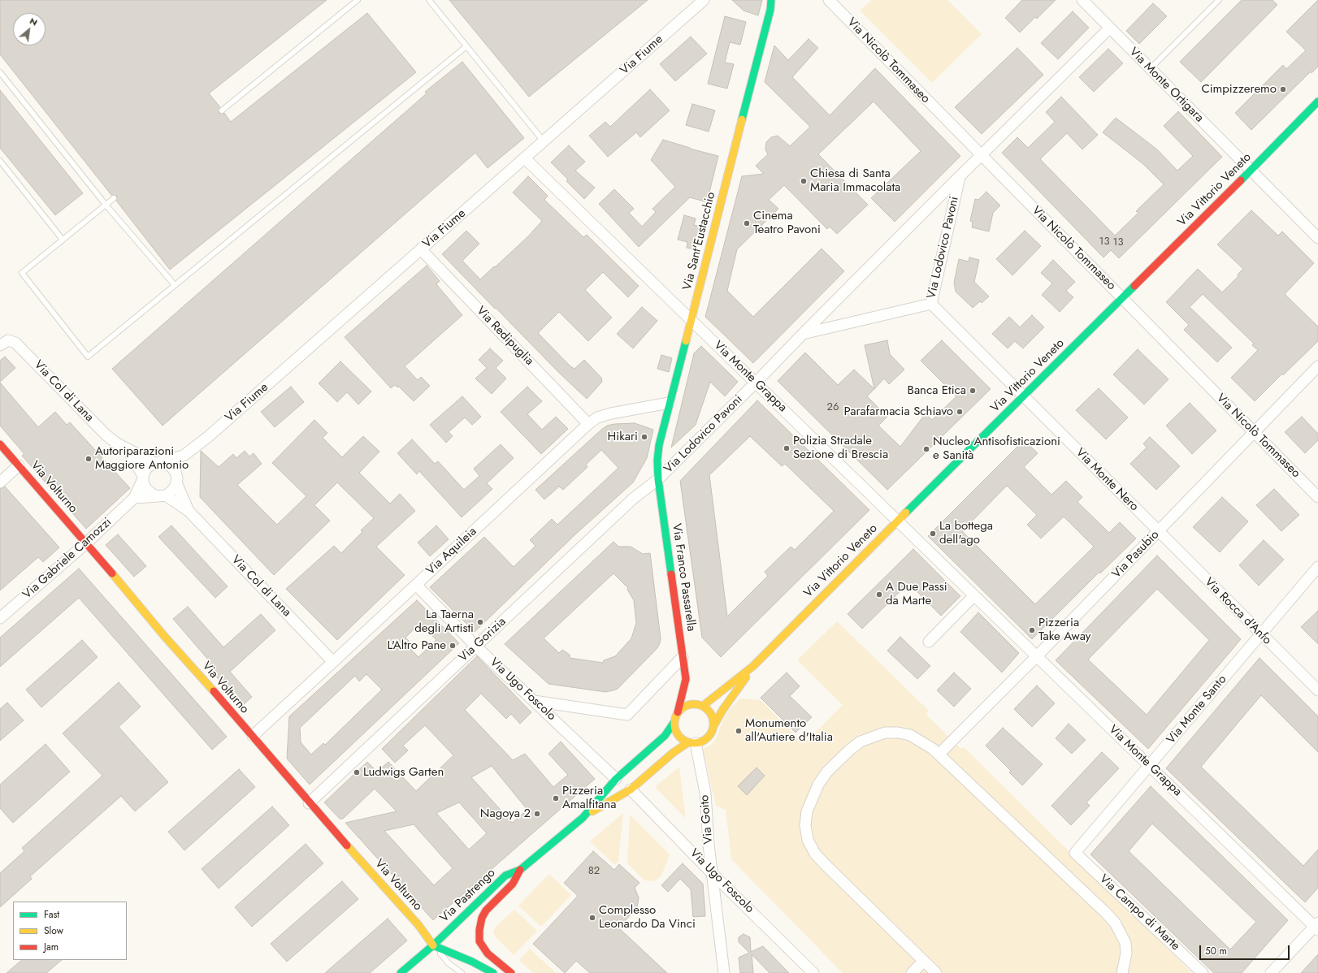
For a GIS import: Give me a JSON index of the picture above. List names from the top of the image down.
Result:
{
  "streets": {
    "street": [
      "Via Fiume",
      "Via Nicolò Tommaseo",
      "Via Monte Ortigara",
      "Via Vittorio Veneto",
      "Via Sant'Eustacchio",
      "Via Lodovico Pavoni",
      "Via Redipuglia",
      "Via Monte Grappa",
      "Via Col di Lana",
      "Via Monte Nero",
      "Via Volturno",
      "Via Aquileia",
      "Via Pasubio",
      "Via Gabriele Camozzi",
      "Via Franco Passarella",
      "Via Rocca d'Anfo",
      "Via Gorizia",
      "Via Ugo Foscolo",
      "Via Monte Santo",
      "Via Goito",
      "Via Pastrengo",
      "Via Campo di Marte"
    ]
  },
  "crossings": [
    ["Via Fiume", "Via Redipuglia"],
    ["Via Fiume", "Via Monte Grappa"],
    ["Via Fiume", "Via Col di Lana"],
    ["Via Fiume", "Via Gabriele Camozzi"],
    ["Via Nicolò Tommaseo", "Via Vittorio Veneto"],
    ["Via Nicolò Tommaseo", "Via Lodovico Pavoni"],
    ["Via Nicolò Tommaseo", "Via Pasubio"],
    ["Via Monte Ortigara", "Via Vittorio Veneto"],
    ["Via Monte Ortigara", "Via Lodovico Pavoni"],
    ["Via Vittorio Veneto", "Via Monte Grappa"],
    ["Via Vittorio Veneto", "Via Monte Nero"],
    ["Via Vittorio Veneto", "Via Franco Passarella"],
    ["Via Vittorio Veneto", "Via Goito"],
    ["Via Vittorio Veneto", "Via Pastrengo"],
    ["Via Sant'Eustacchio", "Via Lodovico Pavoni"],
    ["Via Sant'Eustacchio", "Via Monte Grappa"],
    ["Via Sant'Eustacchio", "Via Aquileia"],
    ["Via Sant'Eustacchio", "Via Franco Passarella"],
    ["Via Sant'Eustacchio", "Via Gorizia"],
    ["Via Lodovico Pavoni", "Via Monte Grappa"],
    ["Via Lodovico Pavoni", "Via Monte Nero"],
    ["Via Lodovico Pavoni", "Via Franco Passarella"],
    ["Via Lodovico Pavoni", "Via Gorizia"],
    ["Via Redipuglia", "Via Aquileia"],
    ["Via Monte Grappa", "Via Pasubio"],
    ["Via Monte Grappa", "Via Monte Santo"],
    ["Via Col di Lana", "Via Aquileia"],
    ["Via Col di Lana", "Via Gabriele Camozzi"],
    ["Via Monte Nero", "Via Pasubio"],
    ["Via Monte Nero", "Via Rocca d'Anfo"],
    ["Via Volturno", "Via Aquileia"],
    ["Via Volturno", "Via Gabriele Camozzi"],
    ["Via Volturno", "Via Gorizia"],
    ["Via Volturno", "Via Pastrengo"],
    ["Via Aquileia", "Via Ugo Foscolo"],
    ["Via Pasubio", "Via Rocca d'Anfo"],
    ["Via Franco Passarella", "Via Gorizia"],
    ["Via Franco Passarella", "Via Goito"],
    ["Via Franco Passarella", "Via Pastrengo"],
    ["Via Rocca d'Anfo", "Via Monte Santo"],
    ["Via Gorizia", "Via Ugo Foscolo"],
    ["Via Ugo Foscolo", "Via Goito"],
    ["Via Ugo Foscolo", "Via Pastrengo"],
    ["Via Monte Santo", "Via Campo di Marte"],
    ["Via Goito", "Via Pastrengo"]
  ],
  "places": [
    "Cimpizzeremo",
    "Chiesa di Santa Maria Immacolata",
    "Cinema Teatro Pavoni",
    "Banca Etica",
    "Parafarmacia Schiavo",
    "Hikari",
    "Polizia Stradale Sezione di Brescia",
    "Nucleo Antisofisticazioni e Sanità",
    "Autoriparazioni Maggiore Antonio",
    "La bottega dell'ago",
    "A Due Passi da Marte",
    "La Taerna degli Artisti",
    "Pizzeria Take Away",
    "L'Altro Pane",
    "Monumento all'Autiere d'Italia",
    "Ludwigs Garten",
    "Pizzeria Amalfitana",
    "Nagoya 2",
    "Complesso Leonardo Da Vinci"
  ],
  "house_numbers": [
    "13",
    "13",
    "26",
    "82"
  ],
  "legend": ["Fast", "Slow", "Jam"],
  "scale_bar": "50 m",
  "north": "top right"
}
